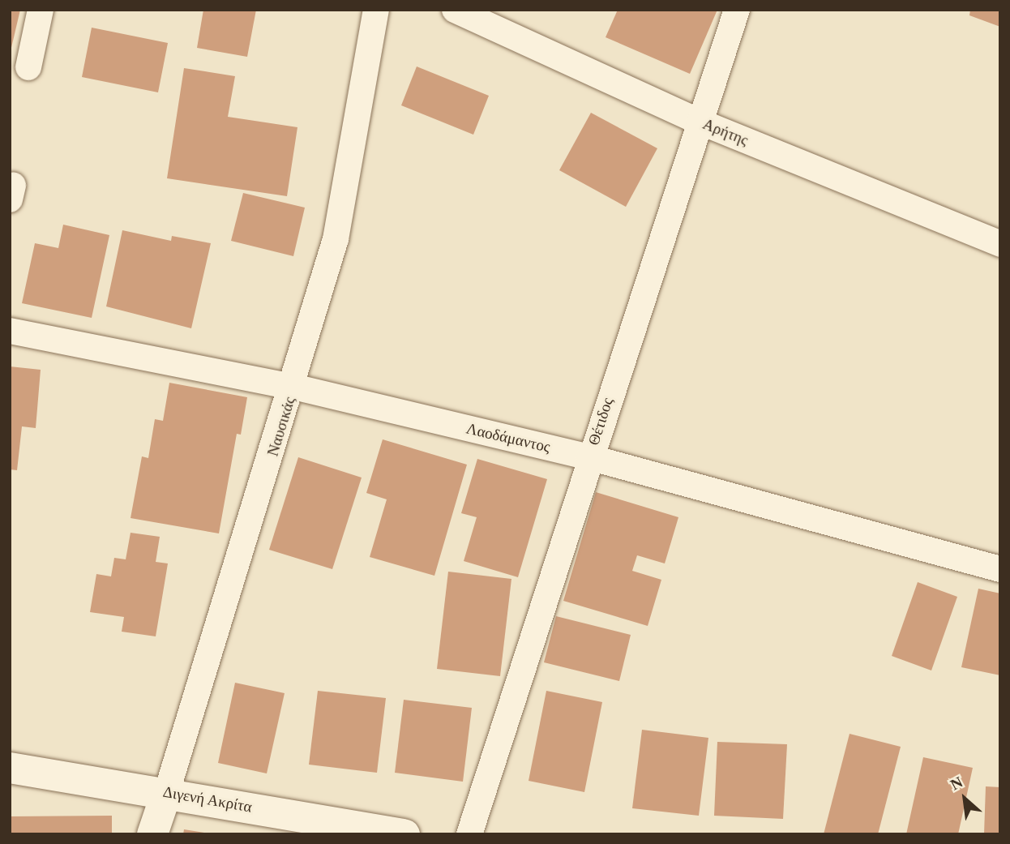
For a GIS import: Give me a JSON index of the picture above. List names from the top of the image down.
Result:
{
  "streets": {
    "street": [
      "Αρήτης",
      "Θέτιδος",
      "Ναυσικάς",
      "Λαοδάμαντος",
      "Διγενή Ακρίτα"
    ]
  },
  "crossings": [
    ["Αρήτης", "Θέτιδος"],
    ["Θέτιδος", "Λαοδάμαντος"],
    ["Ναυσικάς", "Λαοδάμαντος"],
    ["Ναυσικάς", "Διγενή Ακρίτα"]
  ],
  "north": "top left"
}
